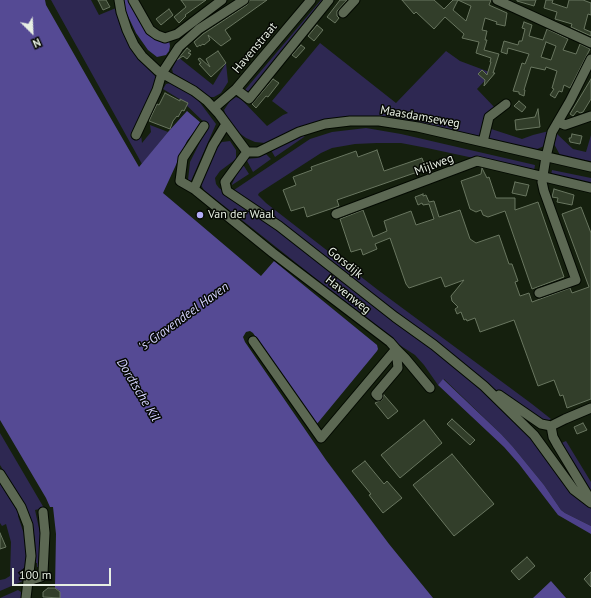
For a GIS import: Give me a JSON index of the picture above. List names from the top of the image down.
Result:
{
  "streets": {
    "street": [
      "Havenstraat",
      "Maasdamseweg",
      "Mijlweg",
      "Gorsdijk",
      "Havenweg"
    ]
  },
  "crossings": [
    ["Maasdamseweg", "Gorsdijk"]
  ],
  "water": ["'s-Gravendeel Haven", "Dordtsche Kil"],
  "places": ["Van der Waal"],
  "scale_bar": "100 m",
  "north": "bottom right"
}
